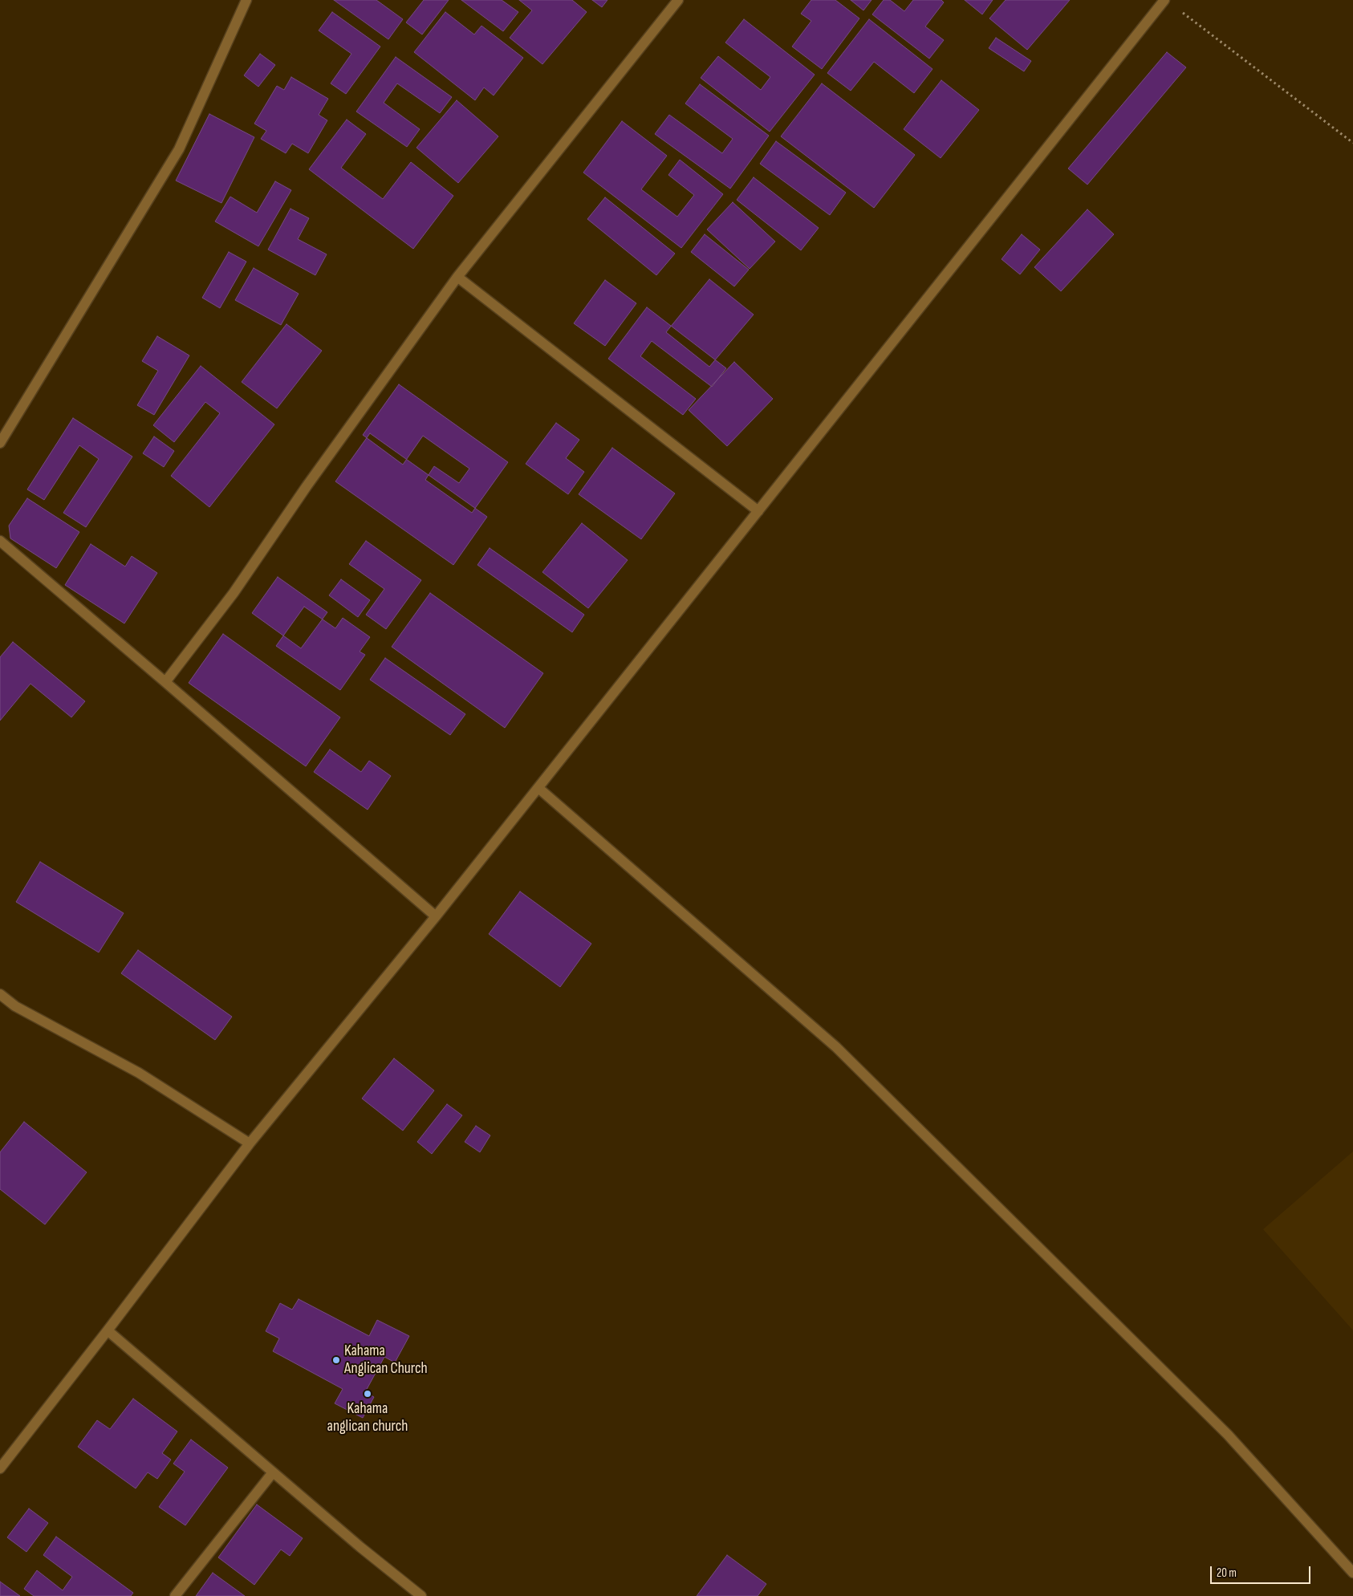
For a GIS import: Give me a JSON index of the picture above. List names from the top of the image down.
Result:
{
  "places": ["Kahama Anglican Church", "Kahama anglican church"],
  "scale_bar": "20 m"
}
